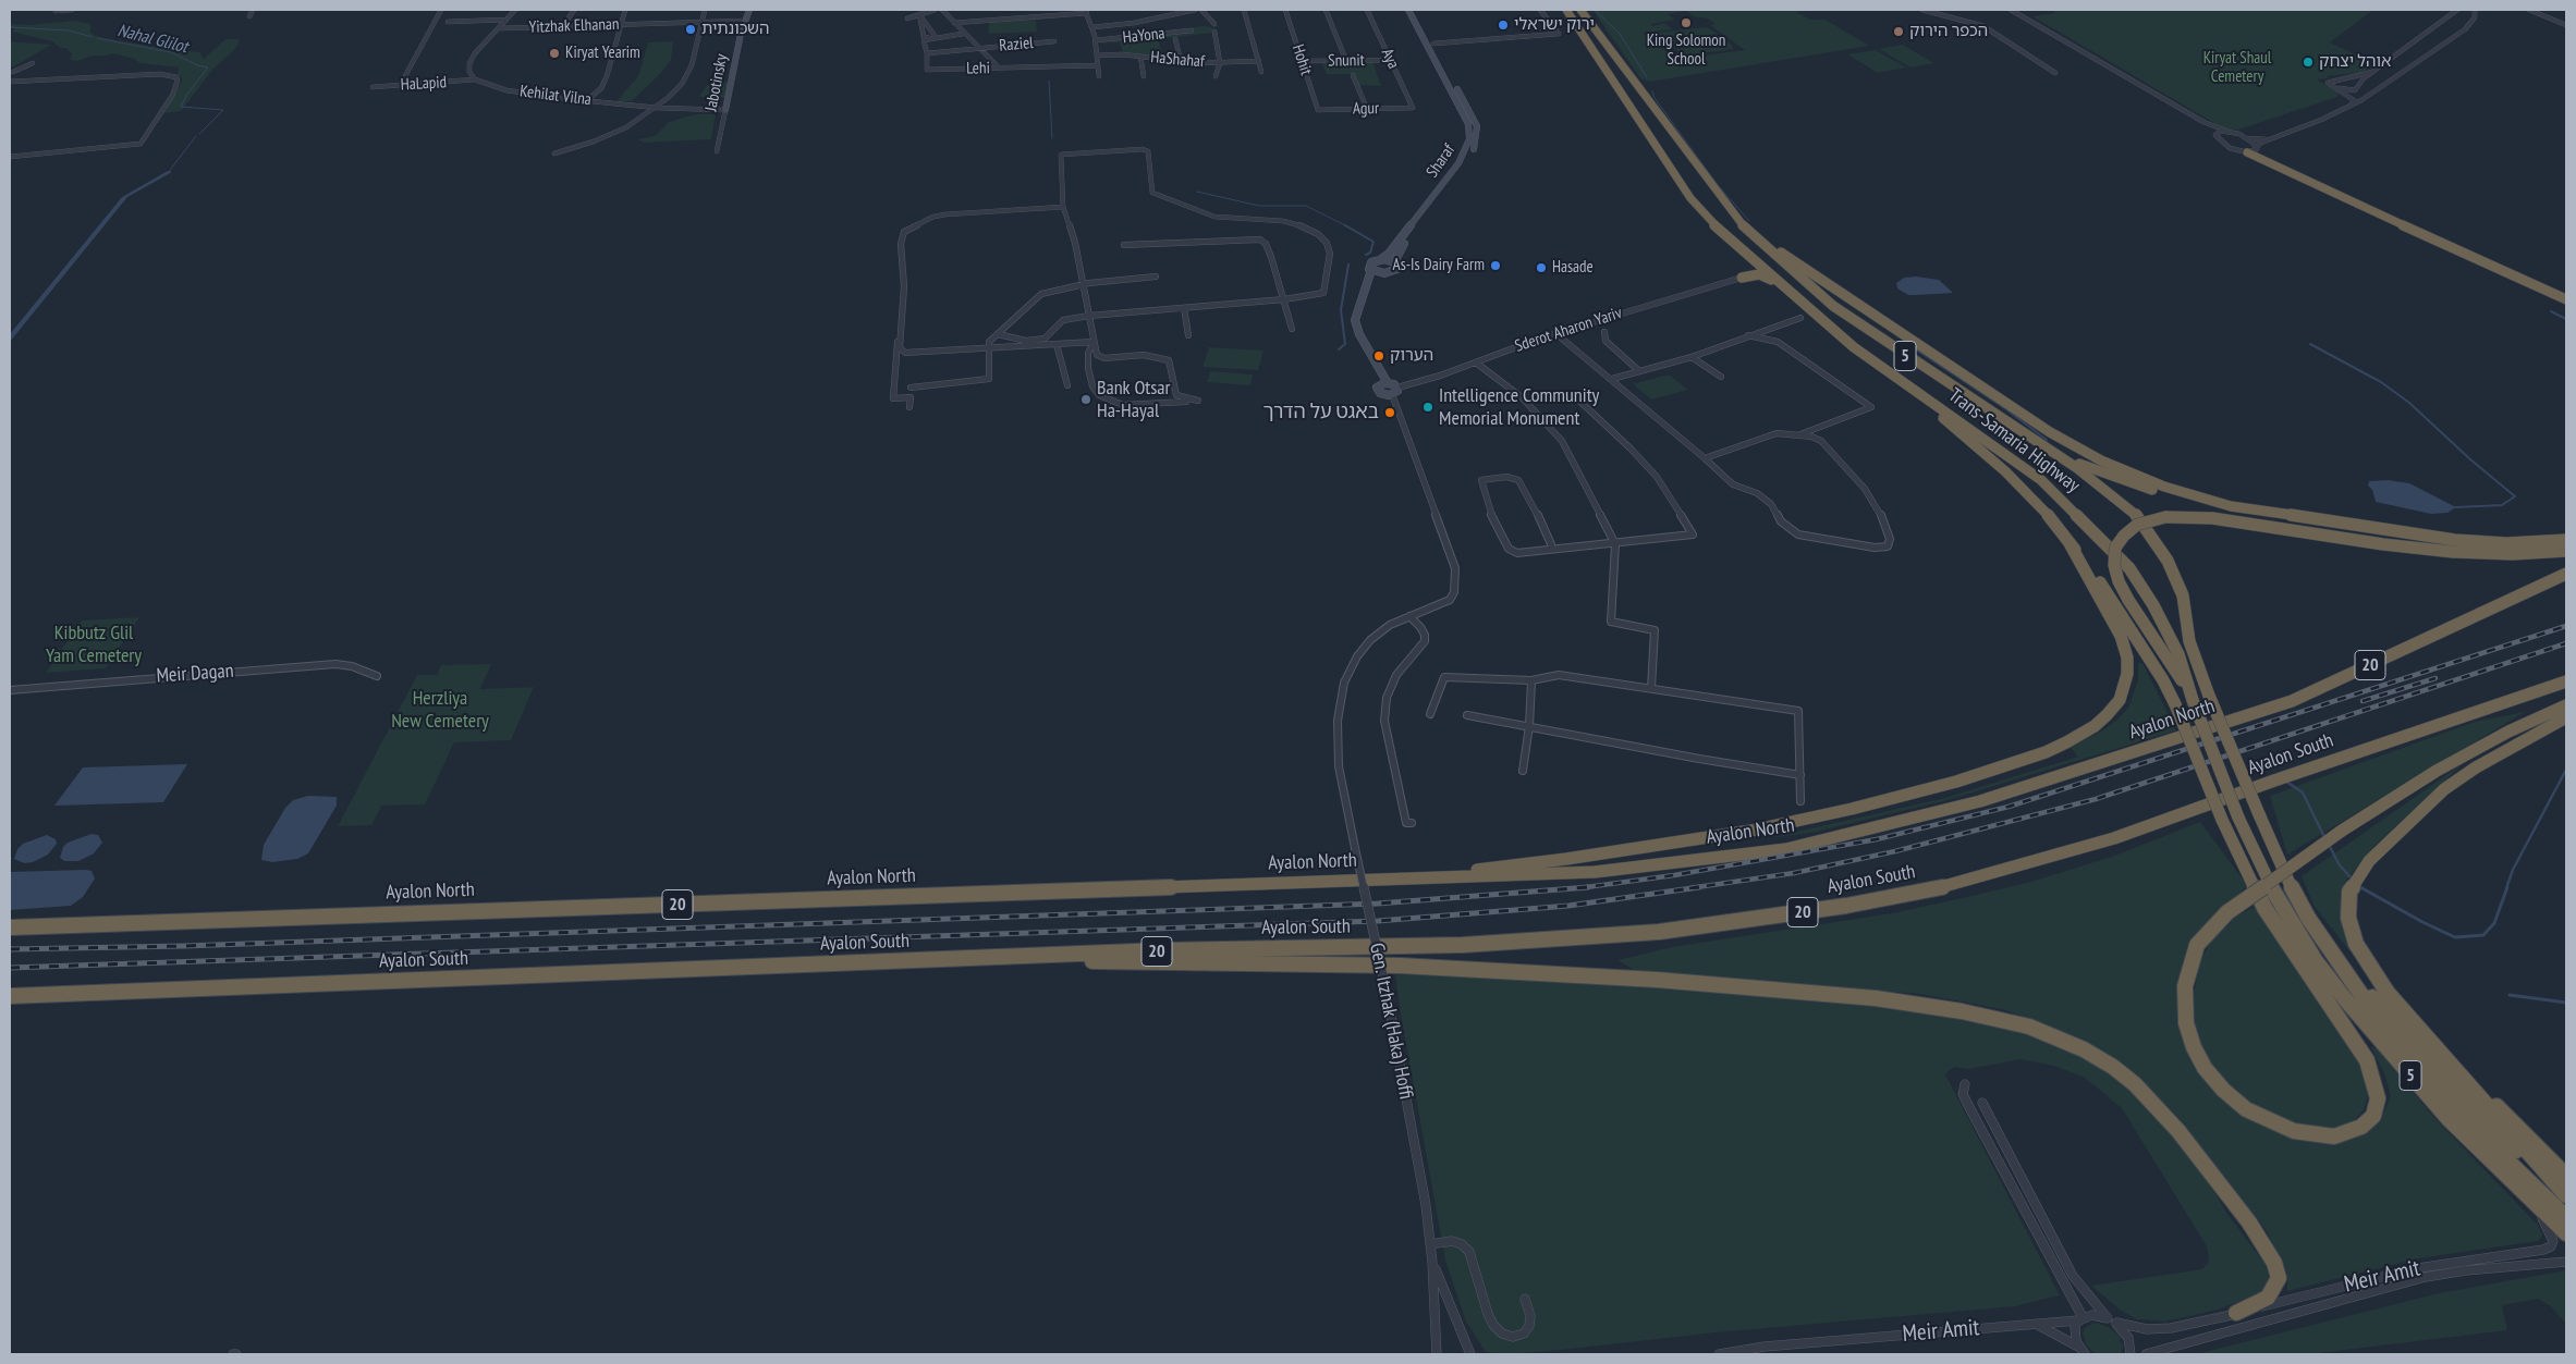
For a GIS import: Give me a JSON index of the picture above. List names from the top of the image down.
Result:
{
  "streets": {
    "highway": [
      "5",
      "Trans-Samaria Highway",
      "20",
      "Ayalon North",
      "Ayalon South"
    ],
    "street": [
      "Yitzhak Elhanan",
      "HaYona",
      "Raziel",
      "Aya",
      "HaShahaf",
      "Hohit",
      "Snunit",
      "Lehi",
      "Jabotinsky",
      "HaLapid",
      "Kehilat Vilna",
      "Agur",
      "Sharaf",
      "Sderot Aharon Yariv",
      "Meir Dagan",
      "Gen. Itzhak (Haka) Hoffi",
      "Meir Amit"
    ]
  },
  "crossings": [
    ["Yitzhak Elhanan", "Jabotinsky"],
    ["Raziel", "Lehi"],
    ["Aya", "Snunit"],
    ["Aya", "Agur"],
    ["Hohit", "Snunit"],
    ["Hohit", "Agur"],
    ["Jabotinsky", "Kehilat Vilna"],
    ["HaLapid", "Kehilat Vilna"],
    ["Sderot Aharon Yariv", "Gen. Itzhak (Haka) Hoffi"],
    ["5", "Trans-Samaria Highway"],
    ["5", "Meir Amit"],
    ["Trans-Samaria Highway", "Meir Amit"]
  ],
  "water": ["Nahal Glilot"],
  "parks": ["Kiryat Shaul Cemetery", "Kibbutz Glil Yam Cemetery", "Herzliya New Cemetery"],
  "places": [
    "King Solomon School",
    "ירוק ישראלי",
    "השכונתית",
    "הכפר הירוק",
    "Kiryat Yearim",
    "אוהל יצחק",
    "As-Is Dairy Farm",
    "Hasade",
    "הערוק",
    "Bank Otsar Ha-Hayal",
    "Intelligence Community Memorial Monument",
    "באגט על הדרך"
  ]
}
